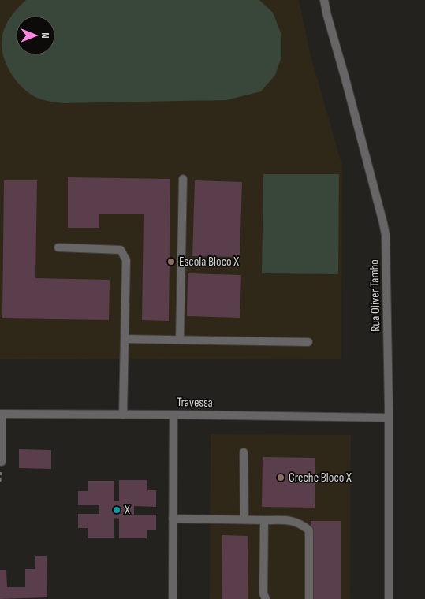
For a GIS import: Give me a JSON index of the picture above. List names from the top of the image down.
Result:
{
  "streets": {
    "street": ["Rua Oliver Tambo", "Travessa"]
  },
  "crossings": [
    ["Rua Oliver Tambo", "Travessa"]
  ],
  "places": ["Escola Bloco X", "Creche Bloco X", "X"],
  "north": "right"
}
